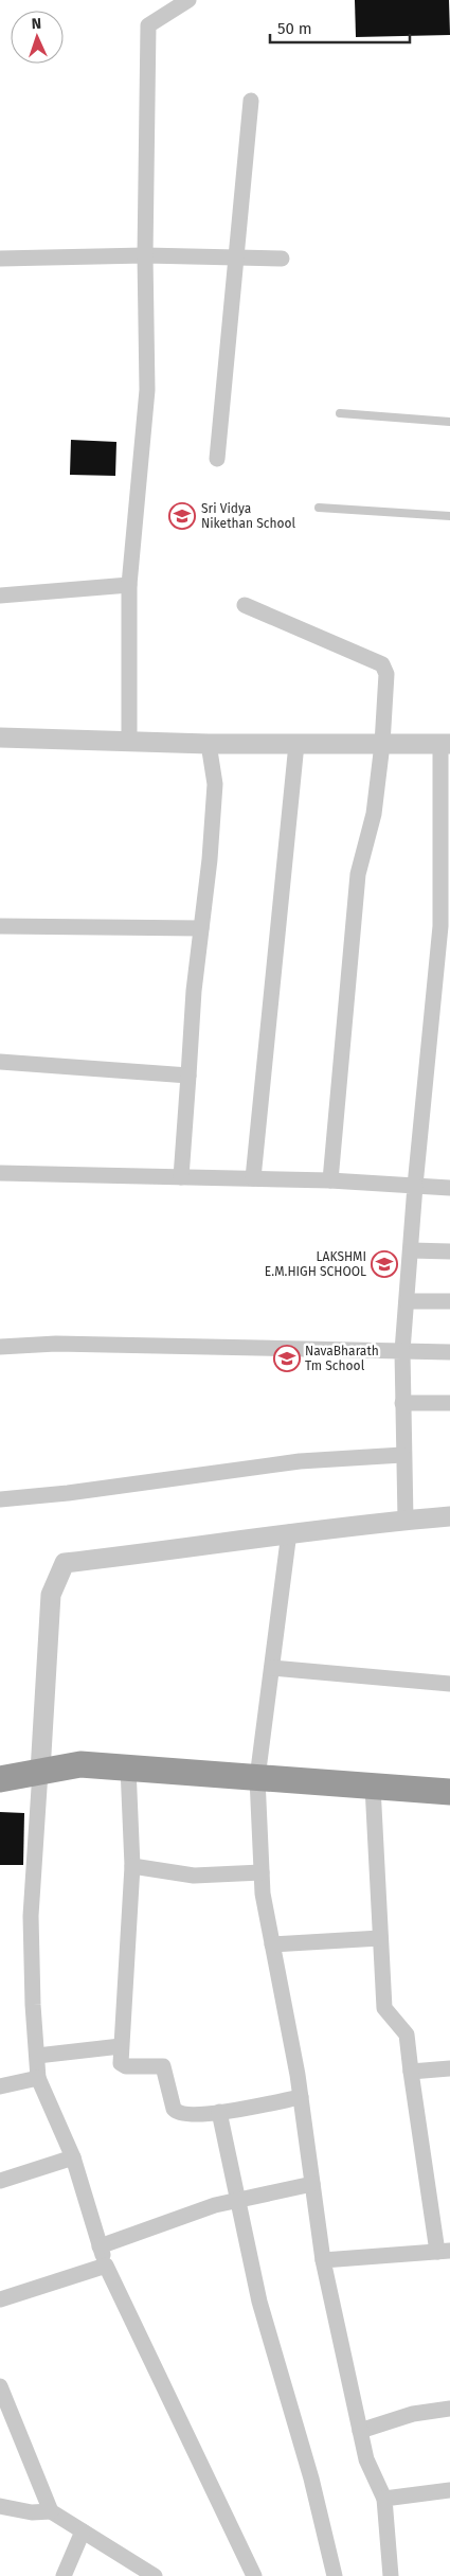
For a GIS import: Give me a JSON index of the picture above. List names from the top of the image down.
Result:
{
  "places": {
    "school or university": ["Sri Vidya Nikethan School", "LAKSHMI E.M.HIGH SCHOOL", "NavaBharath Tm School"]
  },
  "scale_bar": "50 m",
  "north": "top"
}
